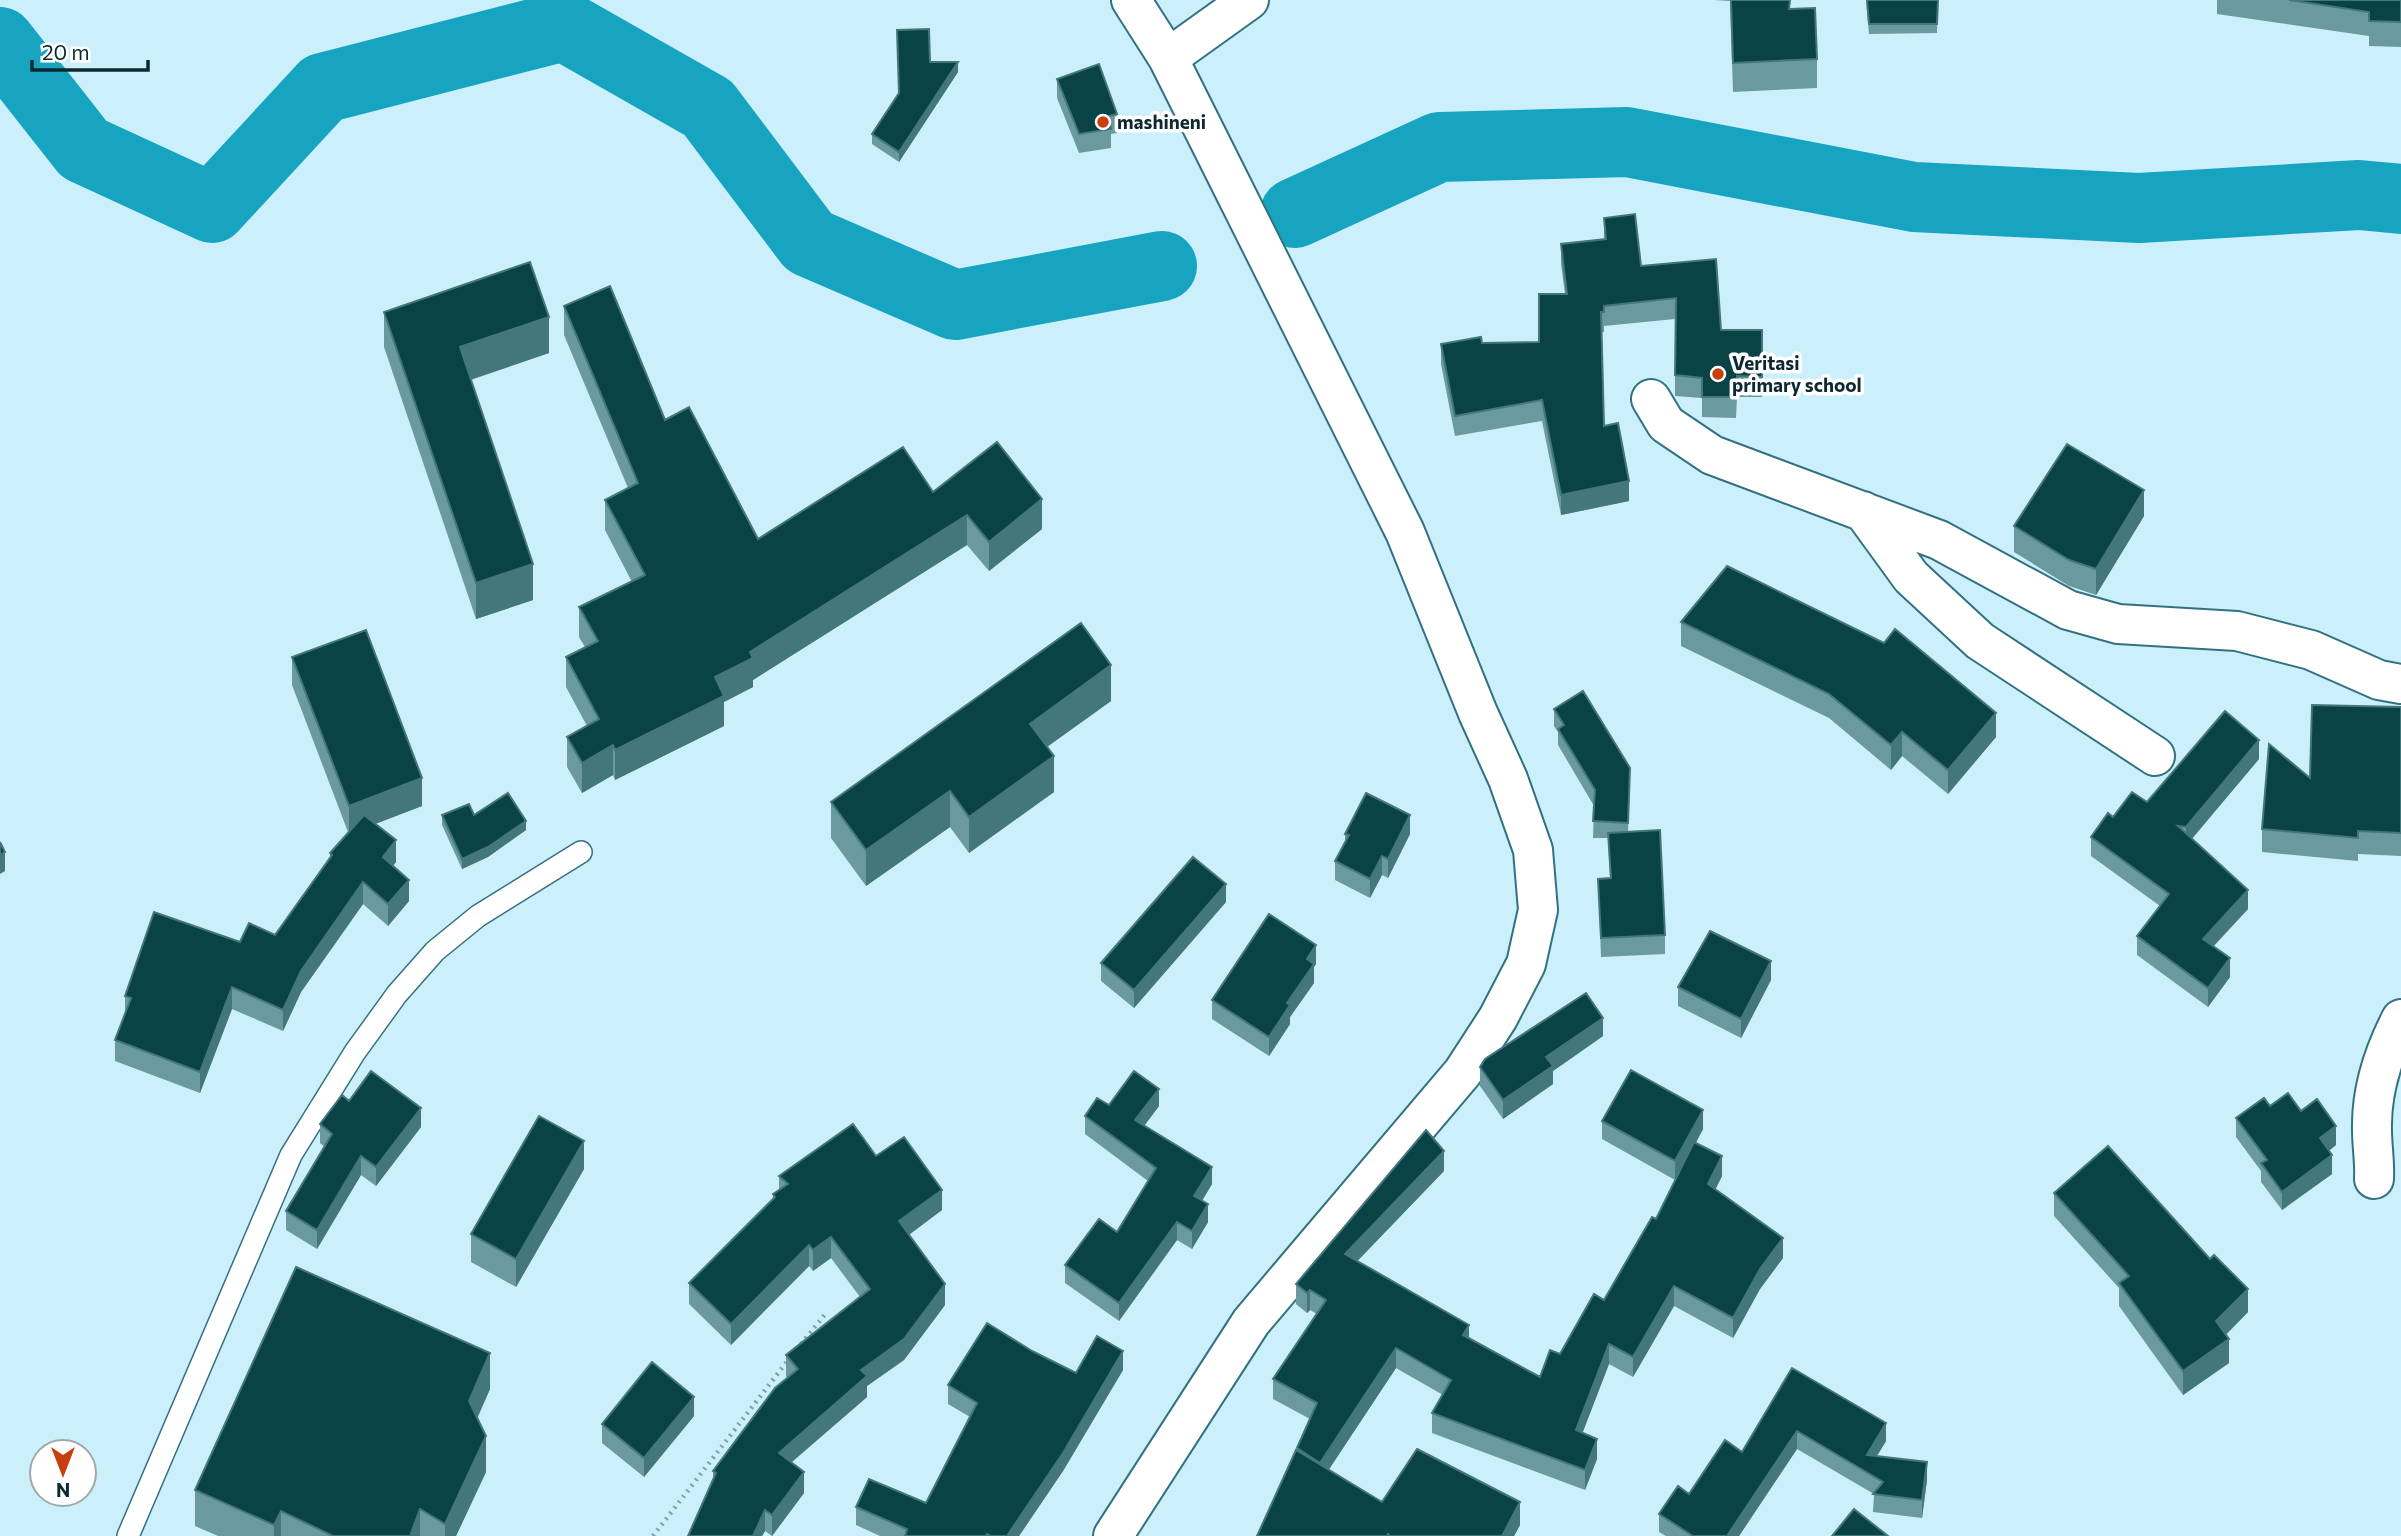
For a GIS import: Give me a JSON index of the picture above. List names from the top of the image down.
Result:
{
  "places": ["mashineni", "Veritasi primary school"],
  "scale_bar": "20 m",
  "north": "bottom"
}
